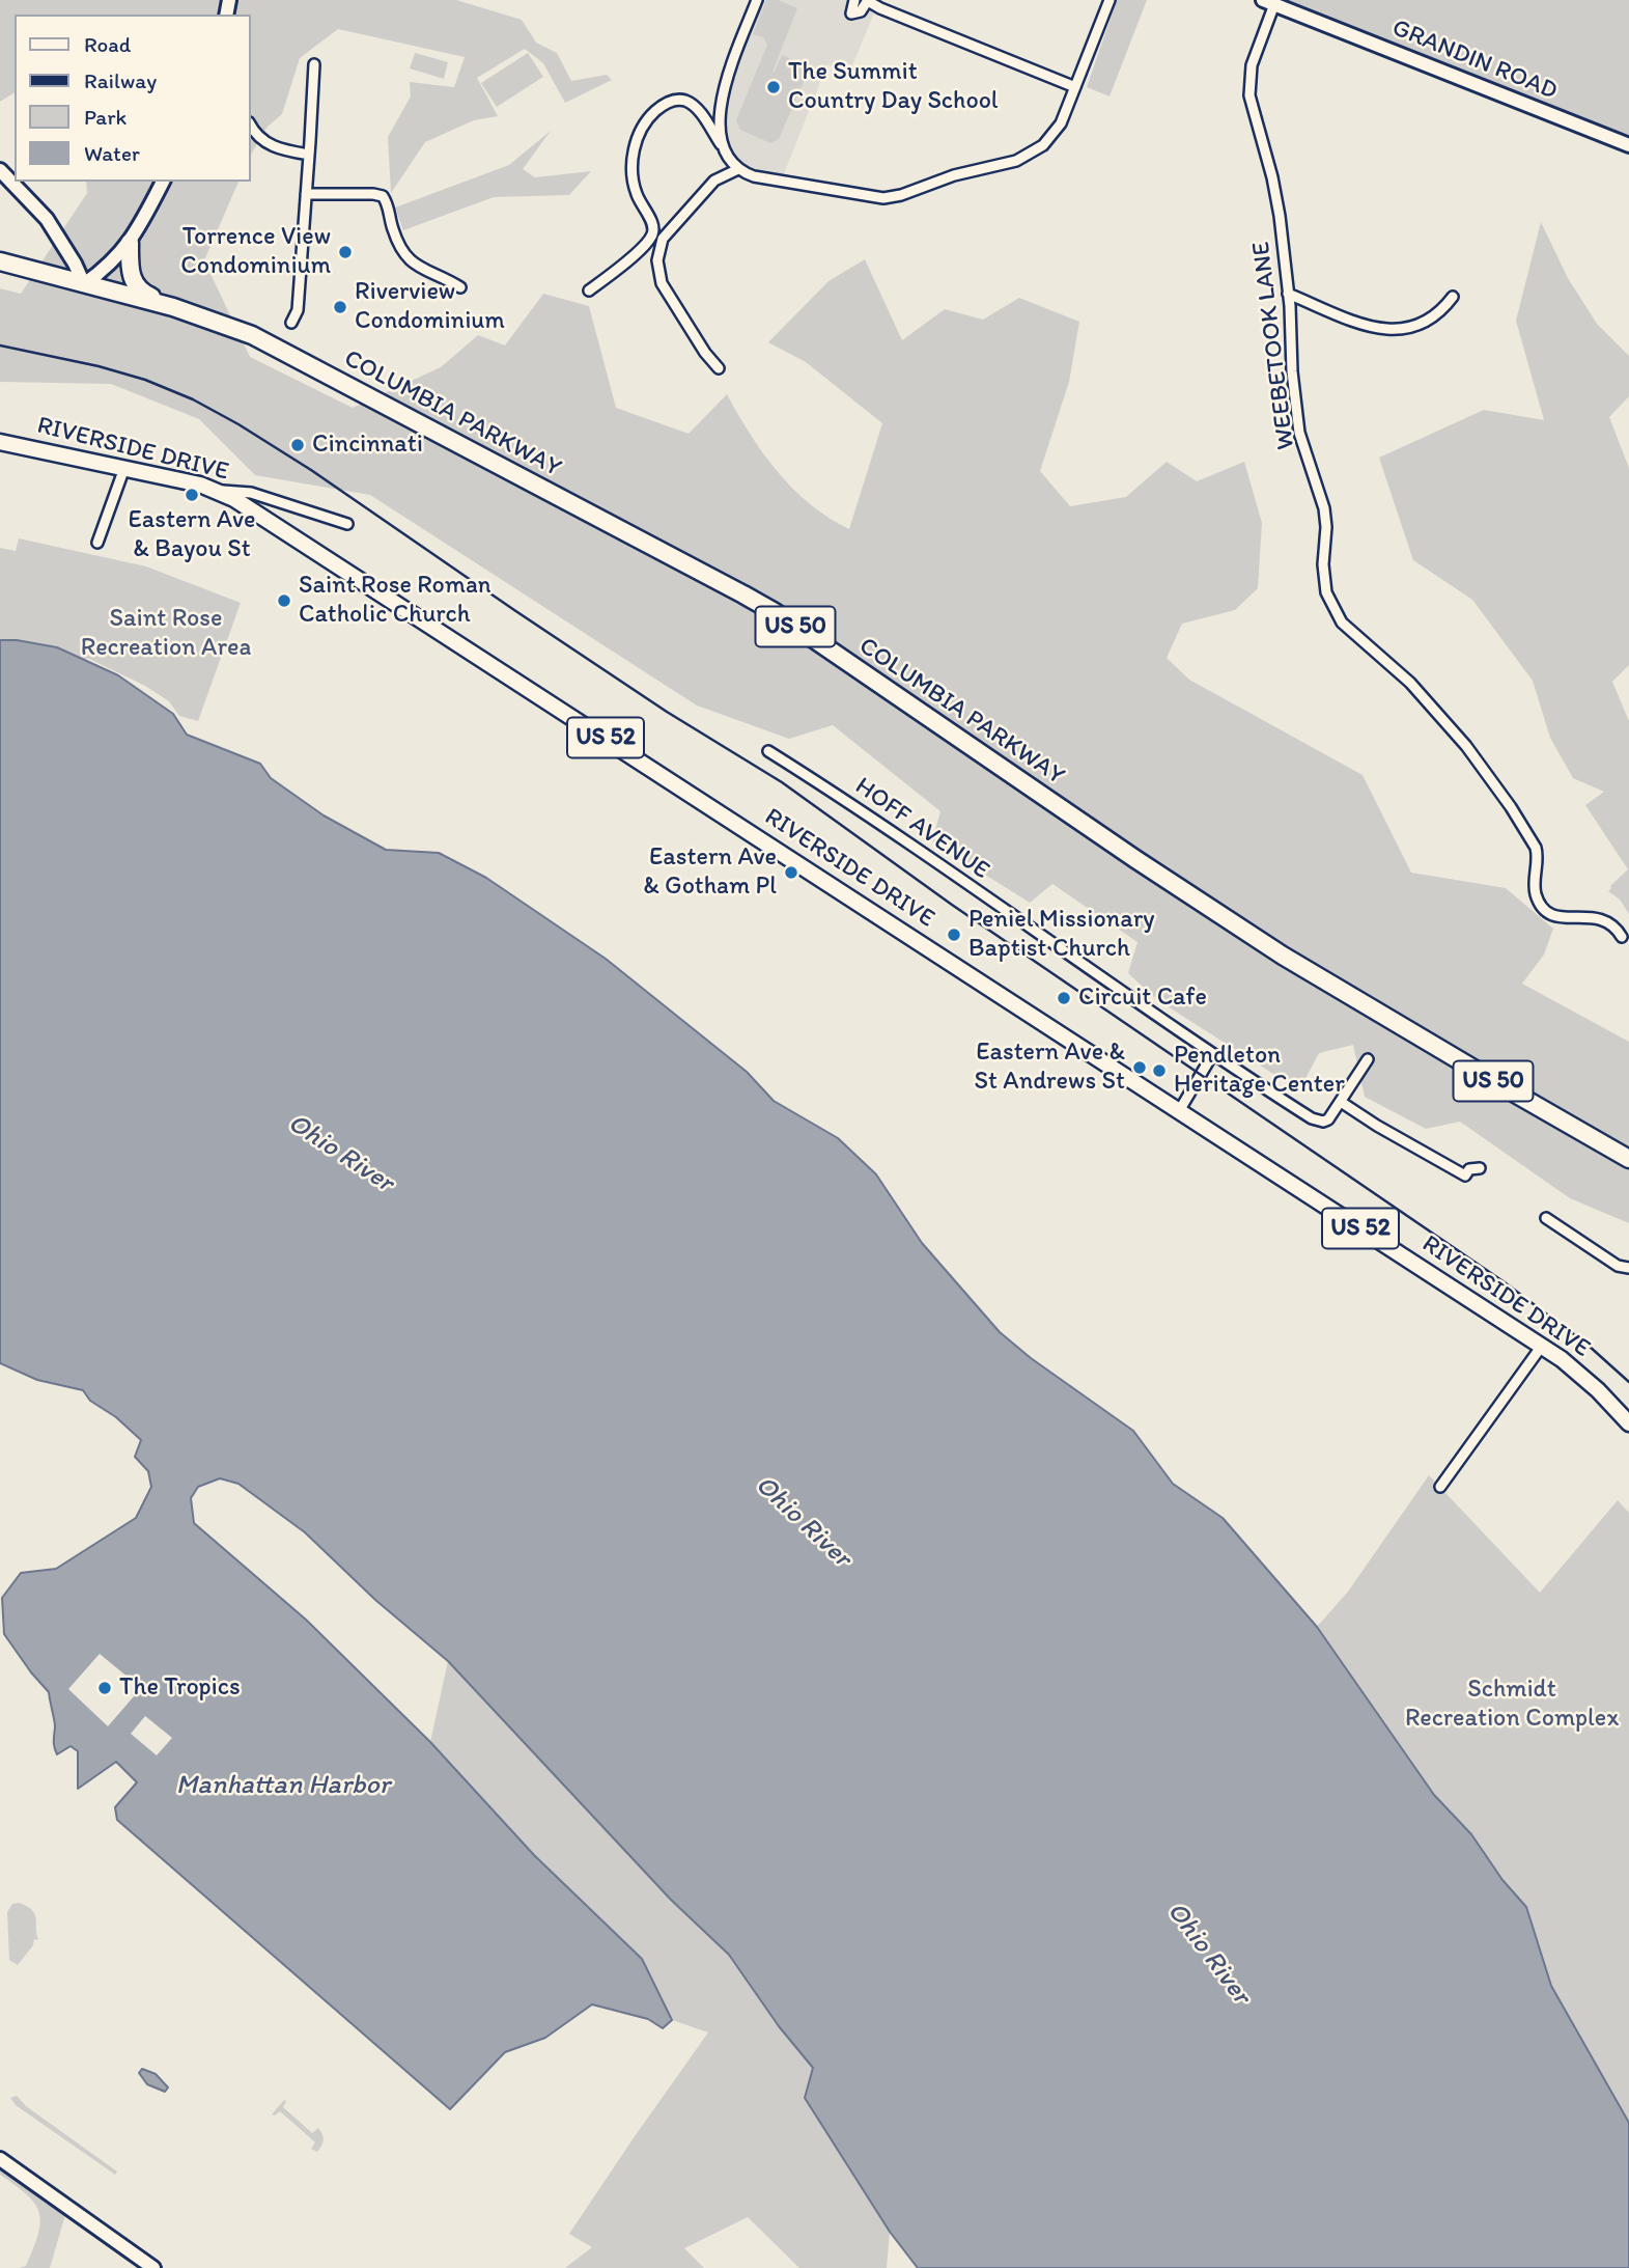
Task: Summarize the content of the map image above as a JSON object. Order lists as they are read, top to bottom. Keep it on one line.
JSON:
{"streets":{"highway":["COLUMBIA PARKWAY","US 50"],"main road":["RIVERSIDE DRIVE","US 52"],"street":["GRANDIN ROAD","WEEBETOOK LANE","HOFF AVENUE"]},"crossings":[["GRANDIN ROAD","WEEBETOOK LANE"]],"water":["Ohio River","Manhattan Harbor"],"parks":["Saint Rose Recreation Area","Schmidt Recreation Complex"],"places":["The Summit Country Day School","Torrence View Condominium","Riverview Condominium","Cincinnati","Eastern Ave & Bayou St","Saint Rose Roman Catholic Church","Eastern Ave & Gotham Pl","Peniel Missionary Baptist Church","Circuit Cafe","Eastern Ave & St Andrews St","Pendleton Heritage Center","The Tropics"],"legend":["Road","Railway","Park","Water"]}
